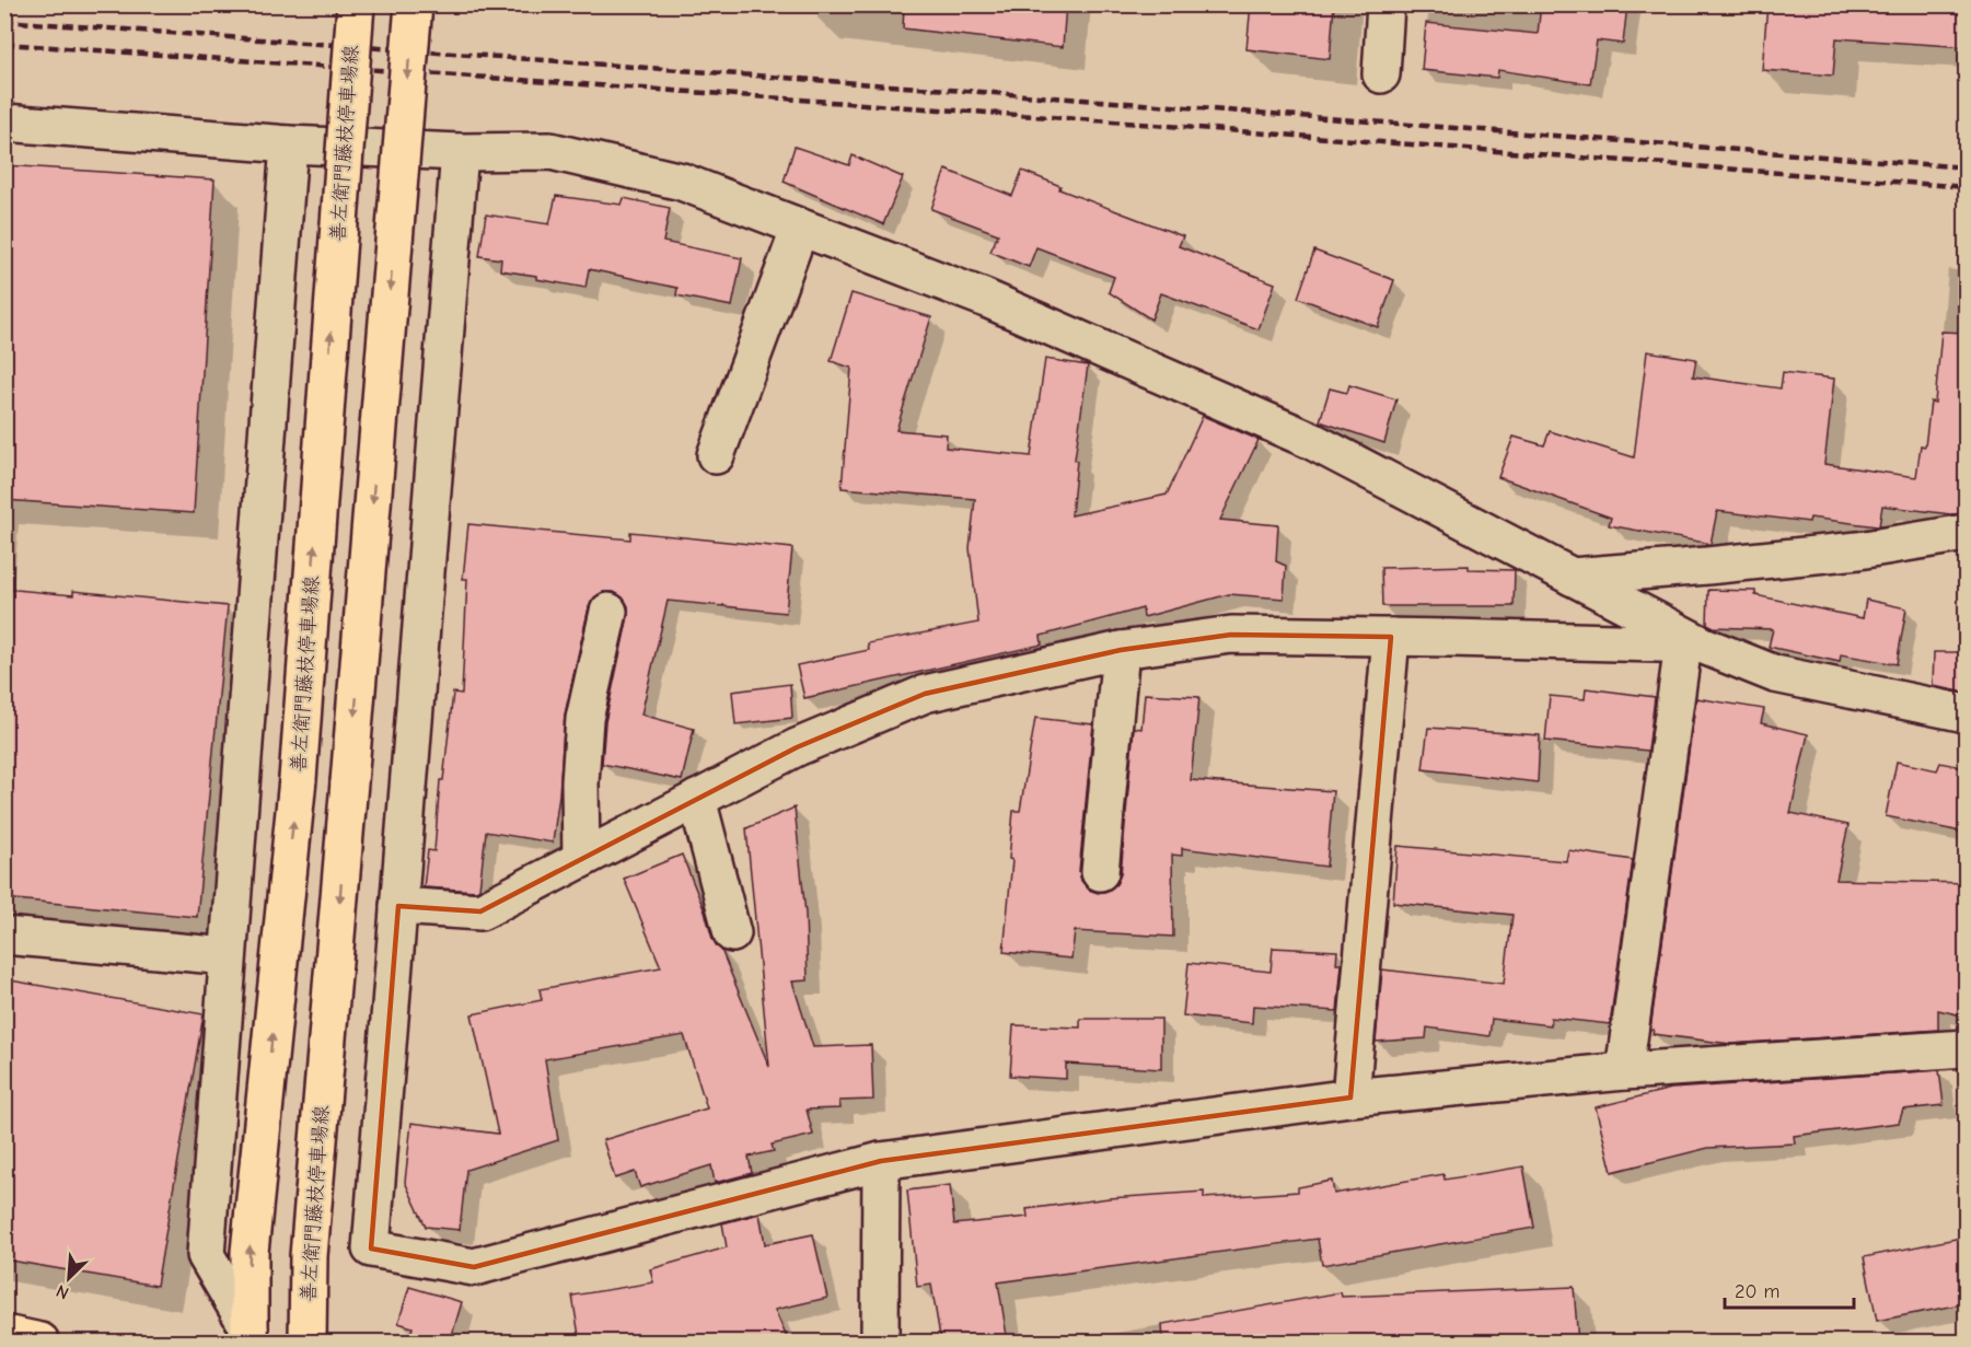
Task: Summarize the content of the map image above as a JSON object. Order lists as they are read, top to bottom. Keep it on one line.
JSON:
{"streets":{"main road":["善左衛門藤枝停車場線"]},"scale_bar":"20 m","north":"bottom left"}
